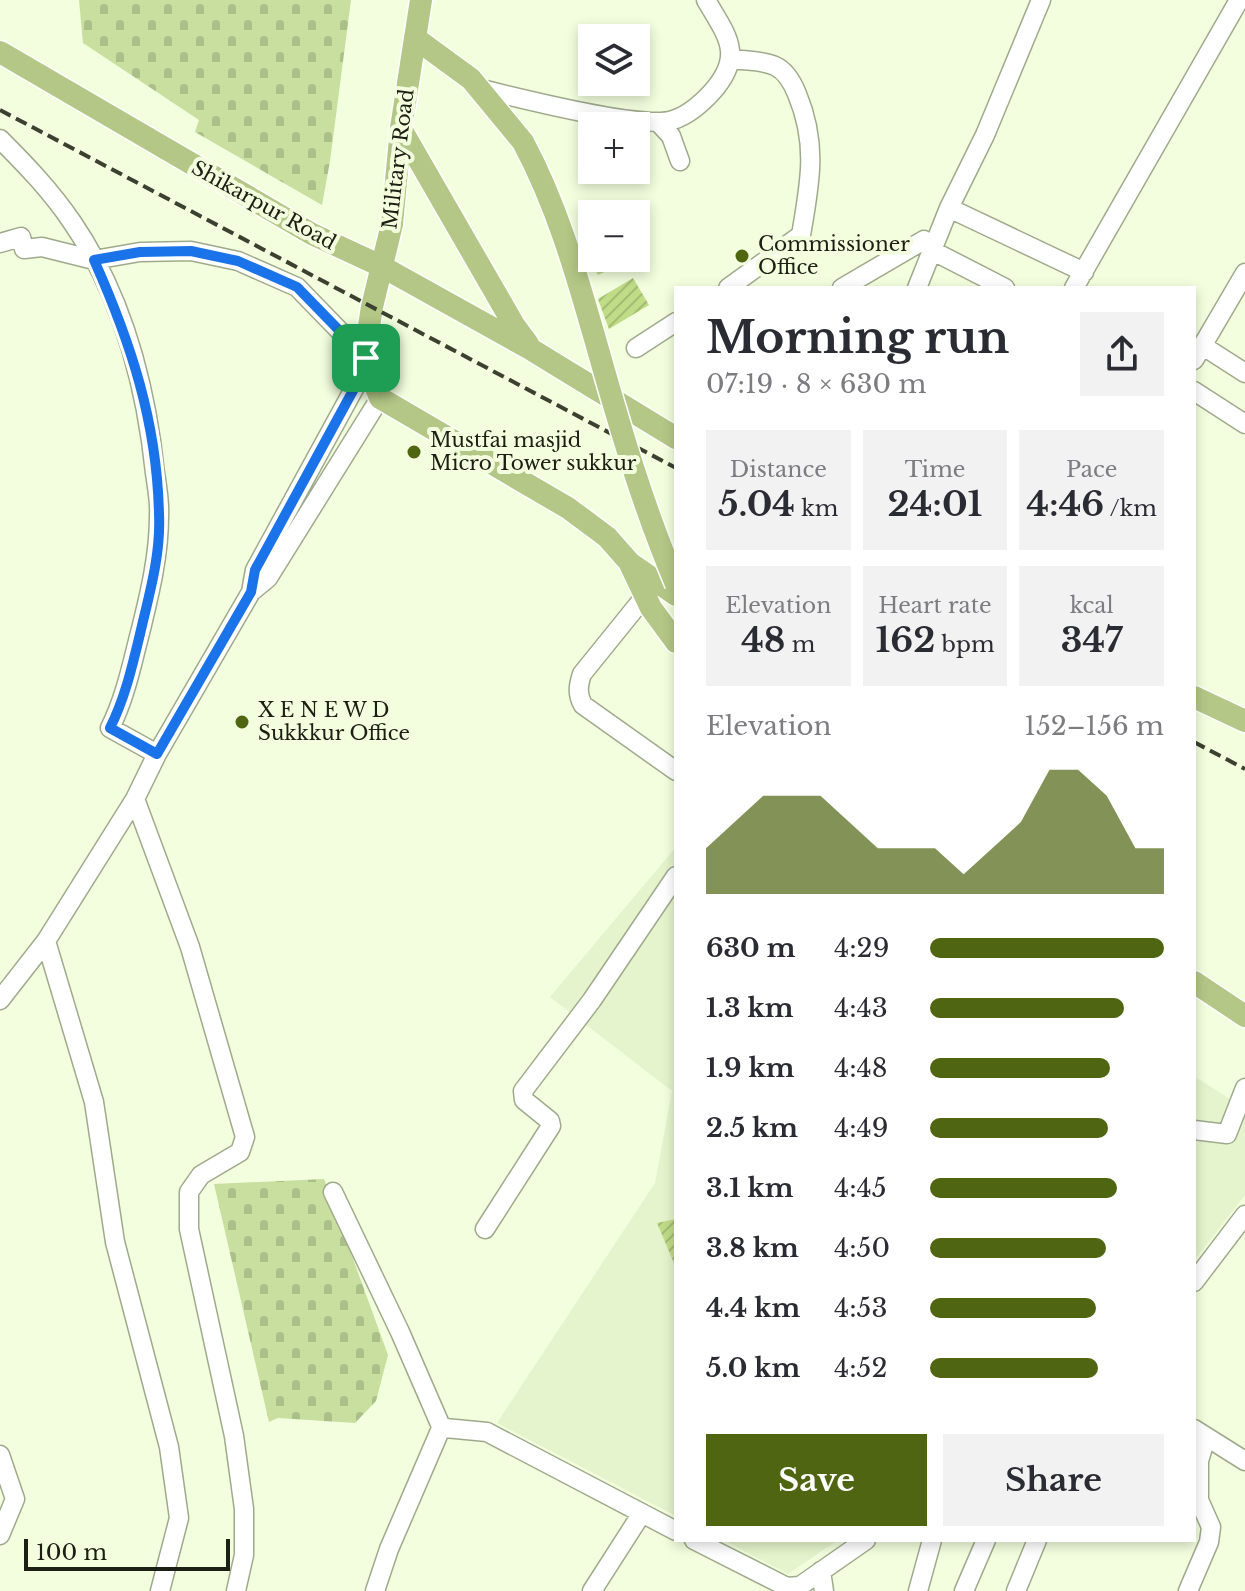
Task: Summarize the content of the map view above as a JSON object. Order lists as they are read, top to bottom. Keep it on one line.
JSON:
{"streets":{"main road":["Military Road","Shikarpur Road"]},"crossings":[["Military Road","Shikarpur Road"]],"places":["Commissioner Office","Mustfai masjid Micro Tower sukkur","X E N E W D Sukkkur Office"],"scale_bar":"100 m","page":{"map_buttons":["+","−"],"heading":["Morning run","07:19 · 8 × 630 m"],"stats":[["Distance","5.04 km"],["Time","24:01"],["Pace","4:46 /km"],["Elevation","48 m"],["Heart rate","162 bpm"],["kcal","347"]],"chart":["Elevation","152–156 m"],"list":[{"name":"630 m","note":"4:29"},{"name":"1.3 km","note":"4:43"},{"name":"1.9 km","note":"4:48"},{"name":"2.5 km","note":"4:49"},{"name":"3.1 km","note":"4:45"},{"name":"3.8 km","note":"4:50"},{"name":"4.4 km","note":"4:53"},{"name":"5.0 km","note":"4:52"}],"buttons":["Save","Share"],"scale":"100 m"}}
